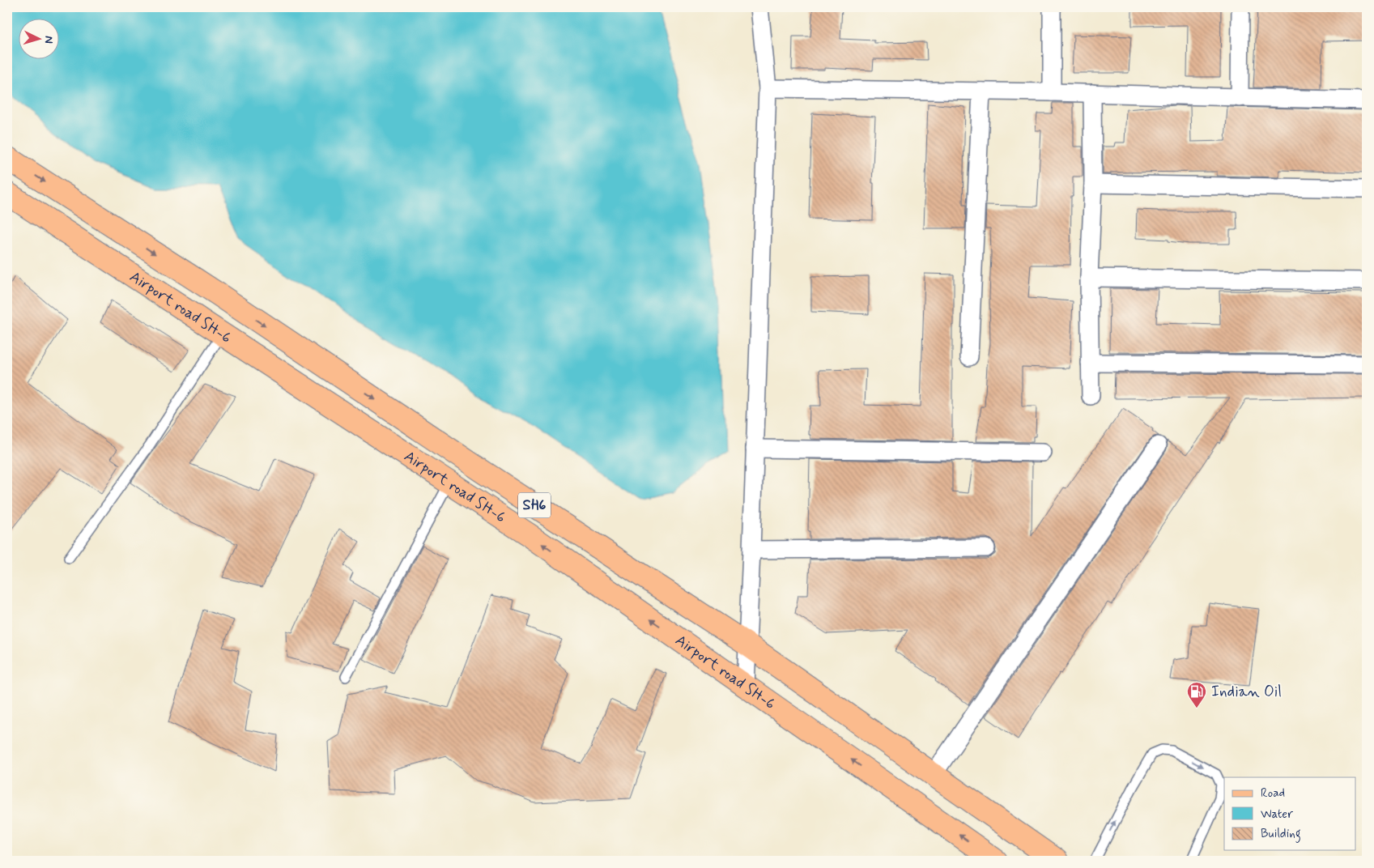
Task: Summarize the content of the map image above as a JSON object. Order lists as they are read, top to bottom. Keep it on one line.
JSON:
{"streets":{"main road":["Airport road SH-6","SH6"]},"places":{"fuel station":["Indian Oil"]},"legend":["Road","Water","Building"],"north":"right"}
